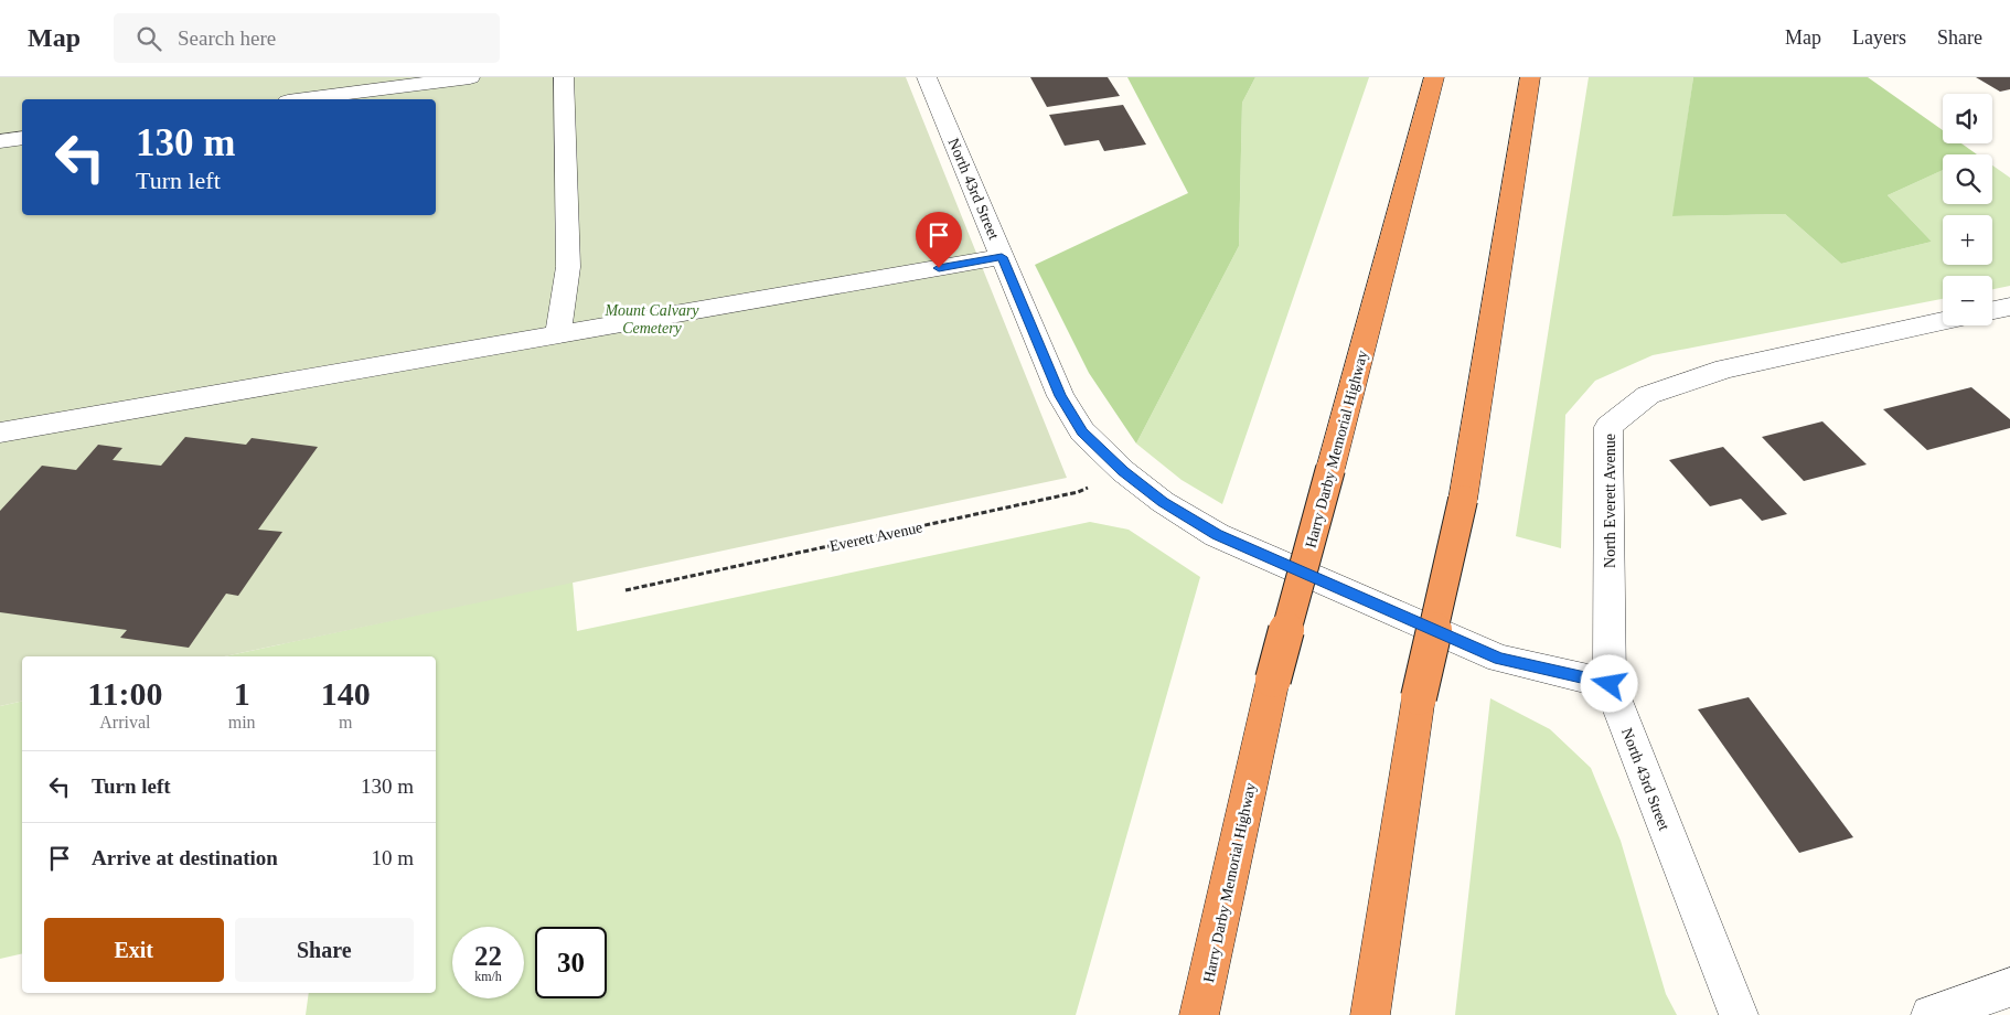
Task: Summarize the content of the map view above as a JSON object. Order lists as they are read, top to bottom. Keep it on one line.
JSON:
{"streets":{"highway":["Harry Darby Memorial Highway"],"street":["North 43rd Street","North Everett Avenue"],"path":["Everett Avenue"]},"crossings":[["North 43rd Street","North Everett Avenue"],["North 43rd Street","Everett Avenue"]],"parks":["Mount Calvary Cemetery"],"page":{"header":"Map","search":"Search here","nav":["Map","Layers","Share"],"map_buttons":["+","−"],"turn":["130 m","Turn left"],"eta":["11:00","Arrival","1","min","140","m"],"list":[{"name":"Turn left","value":"130 m"},{"name":"Arrive at destination","value":"10 m"}],"buttons":["Exit","Share"],"speed":"22 km/h","limit":"30"}}
